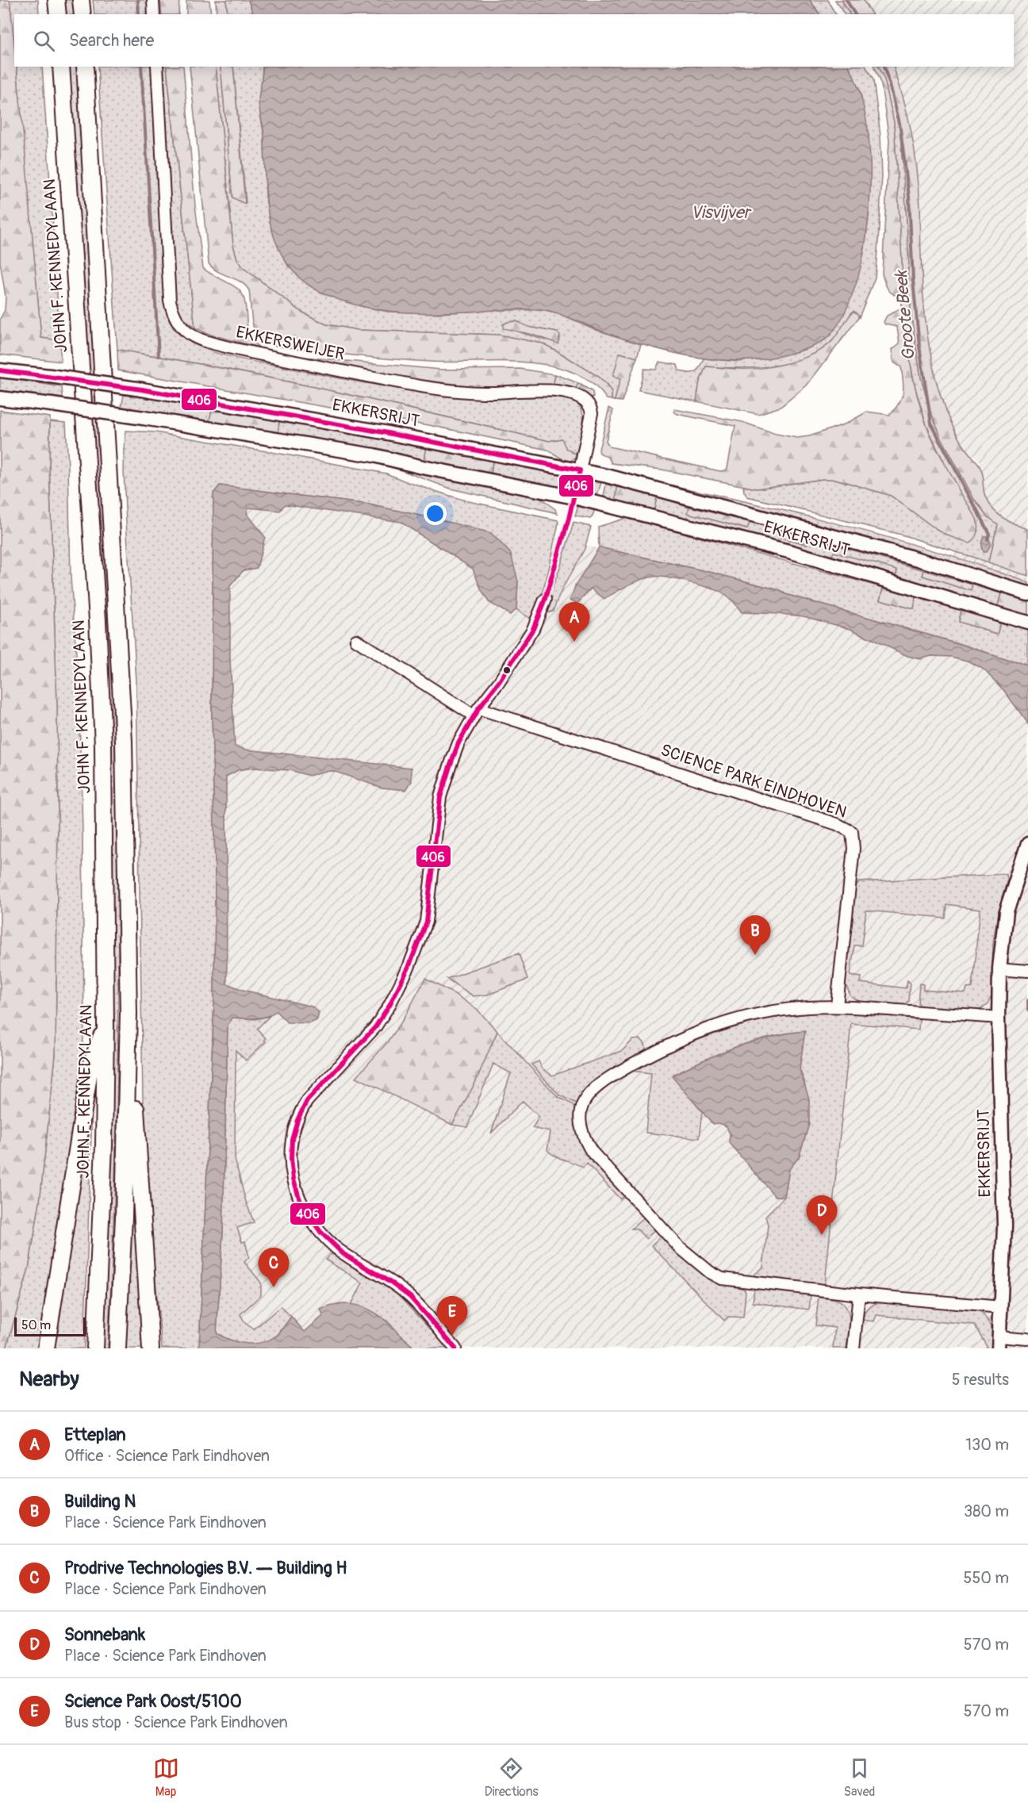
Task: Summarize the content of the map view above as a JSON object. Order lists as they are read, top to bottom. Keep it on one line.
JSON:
{"streets":{"highway":["JOHN F. KENNEDYLAAN"],"main road":["EKKERSRIJT"],"street":["EKKERSWEIJER","SCIENCE PARK EINDHOVEN"]},"crossings":[["EKKERSWEIJER","EKKERSRIJT"]],"water":["Visvijver","Groote Beek"],"lines":["transit line 406"],"scale_bar":"50 m","page":{"search":"Search here","pins":["A","B","D","C","E"],"scale":"50 m","heading":["Nearby","5 results"],"list":[{"mark":"A","name":"Etteplan","note":"Office · Science Park Eindhoven","value":"130 m"},{"mark":"B","name":"Building N","note":"Place · Science Park Eindhoven","value":"380 m"},{"mark":"C","name":"Prodrive Technologies B.V. — Building H","note":"Place · Science Park Eindhoven","value":"550 m"},{"mark":"D","name":"Sonnebank","note":"Place · Science Park Eindhoven","value":"570 m"},{"mark":"E","name":"Science Park Oost/5100","note":"Bus stop · Science Park Eindhoven","value":"570 m"}],"nav":["Map","Directions","Saved"]}}
